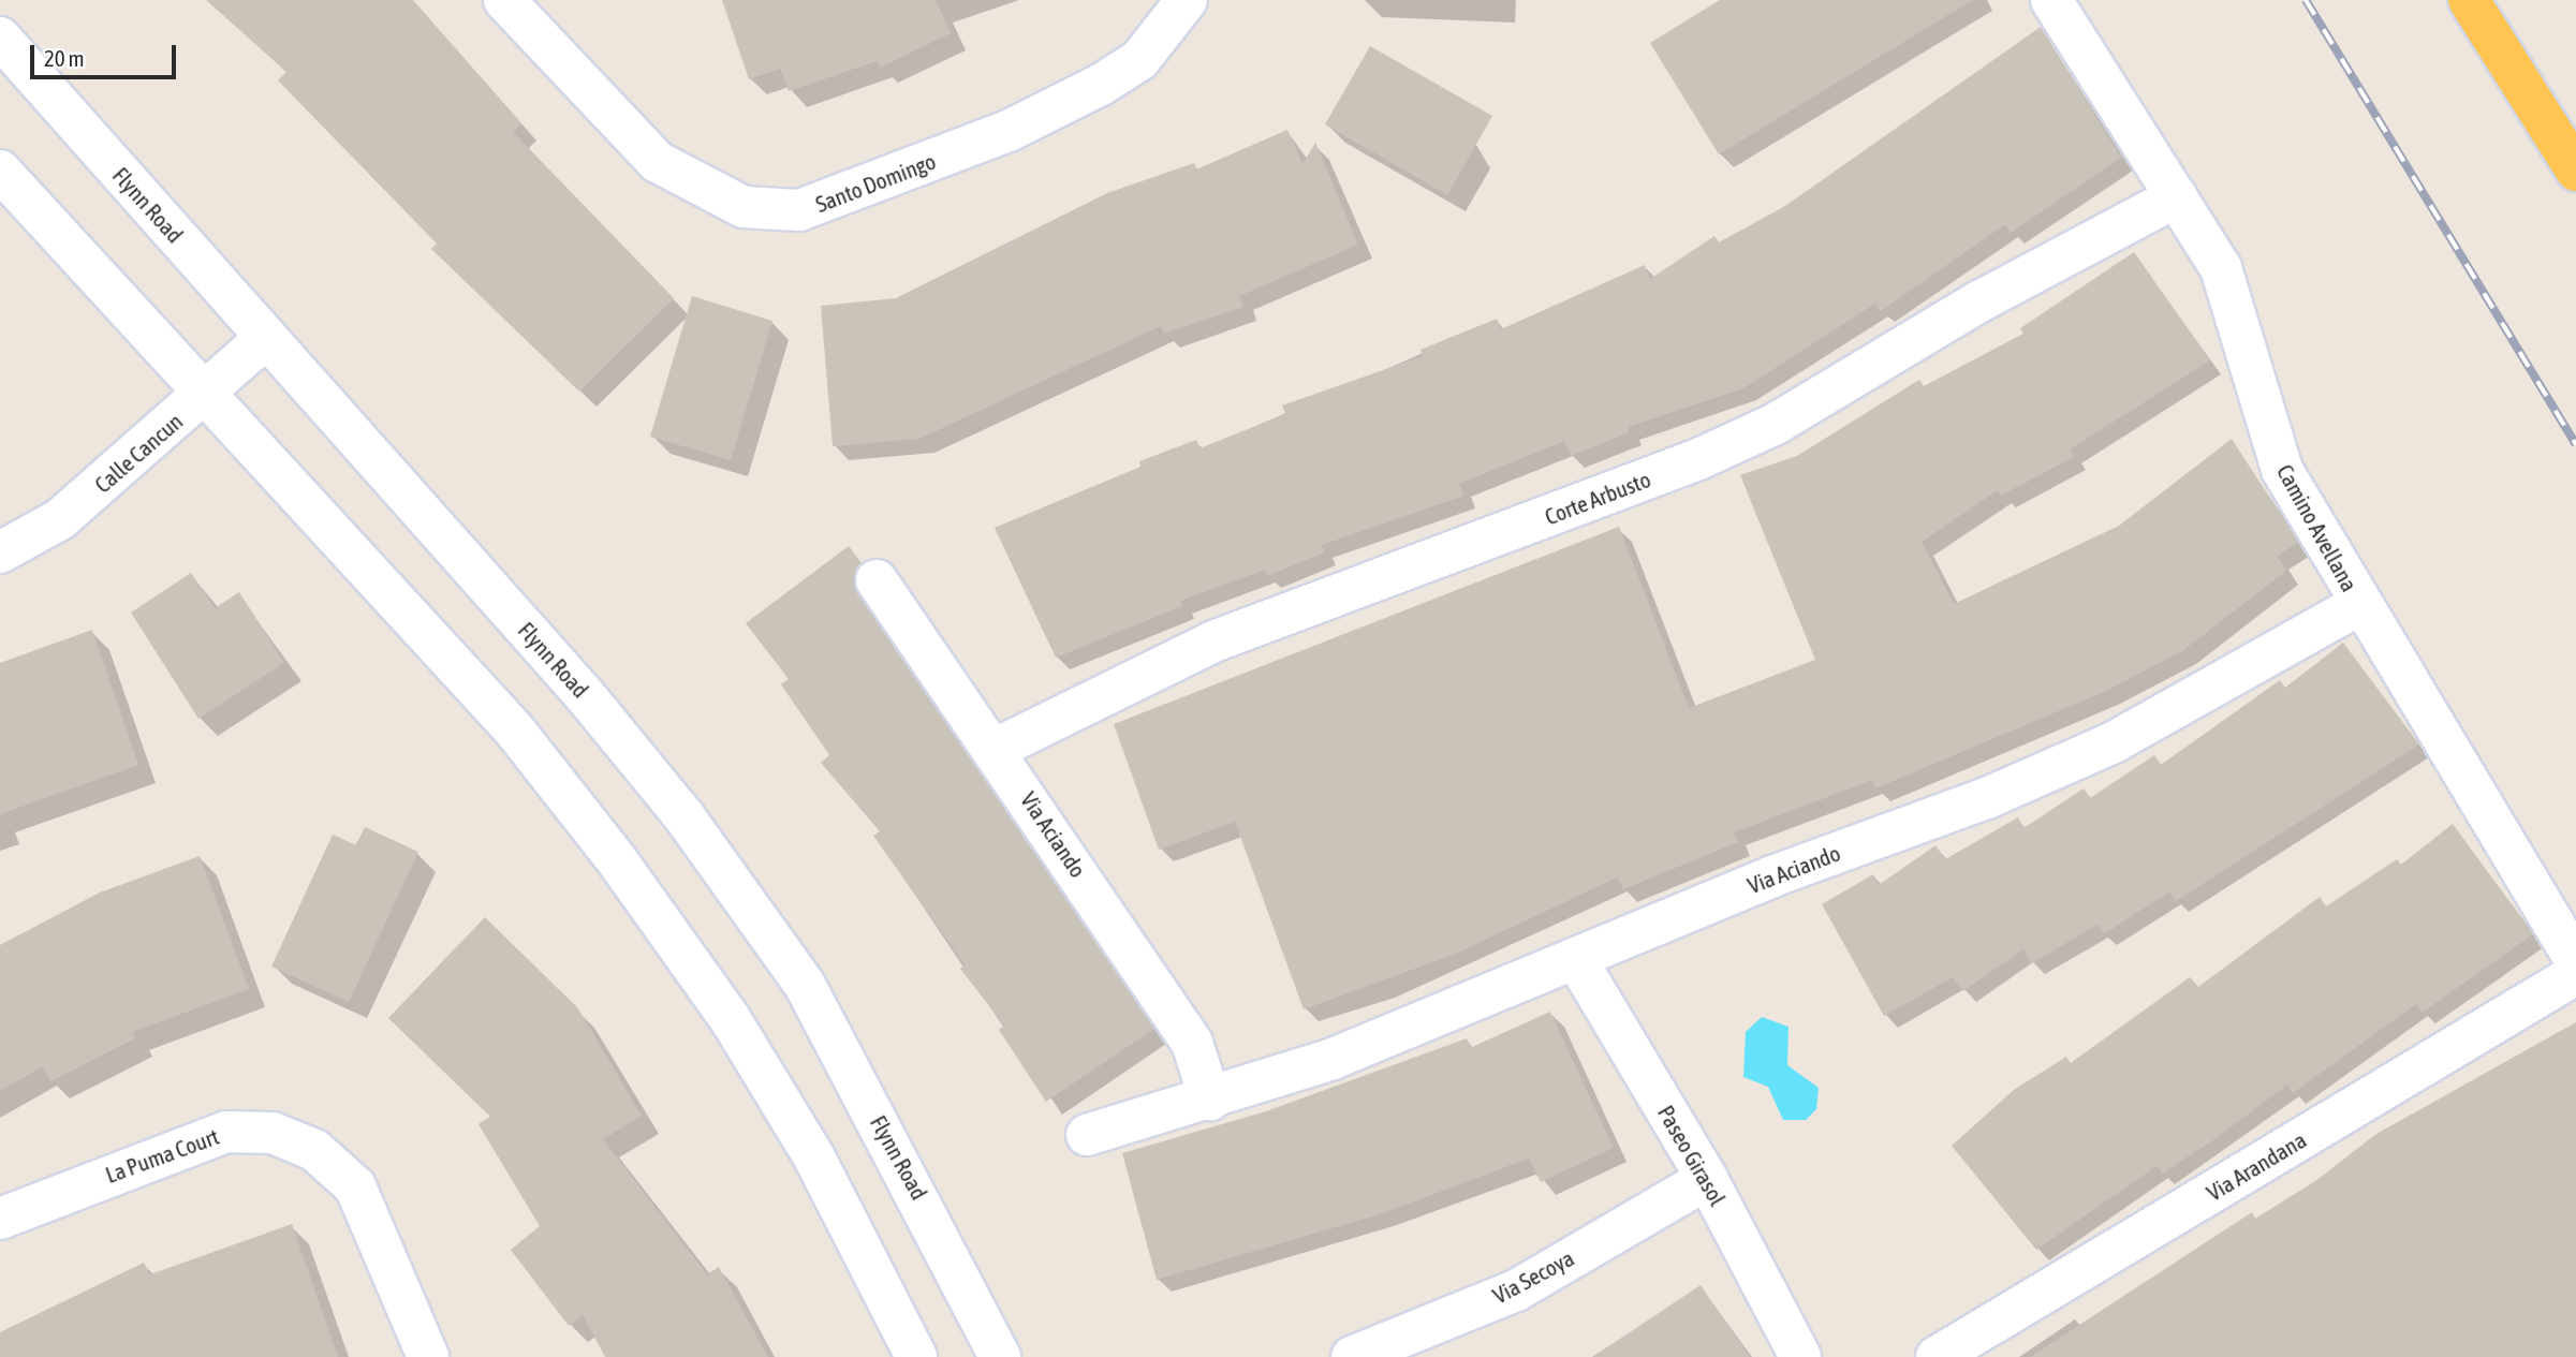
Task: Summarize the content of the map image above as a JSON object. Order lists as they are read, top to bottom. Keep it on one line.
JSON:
{"streets":{"street":["Santo Domingo","Flynn Road","Calle Cancun","Corte Arbusto","Camino Avellana","Via Aciando","La Puma Court","Paseo Girasol","Via Arandana","Via Secoya"]},"crossings":[["Flynn Road","Calle Cancun"],["Corte Arbusto","Camino Avellana"],["Corte Arbusto","Via Aciando"],["Camino Avellana","Via Aciando"],["Via Aciando","Paseo Girasol"],["Paseo Girasol","Via Secoya"]],"scale_bar":"20 m"}
